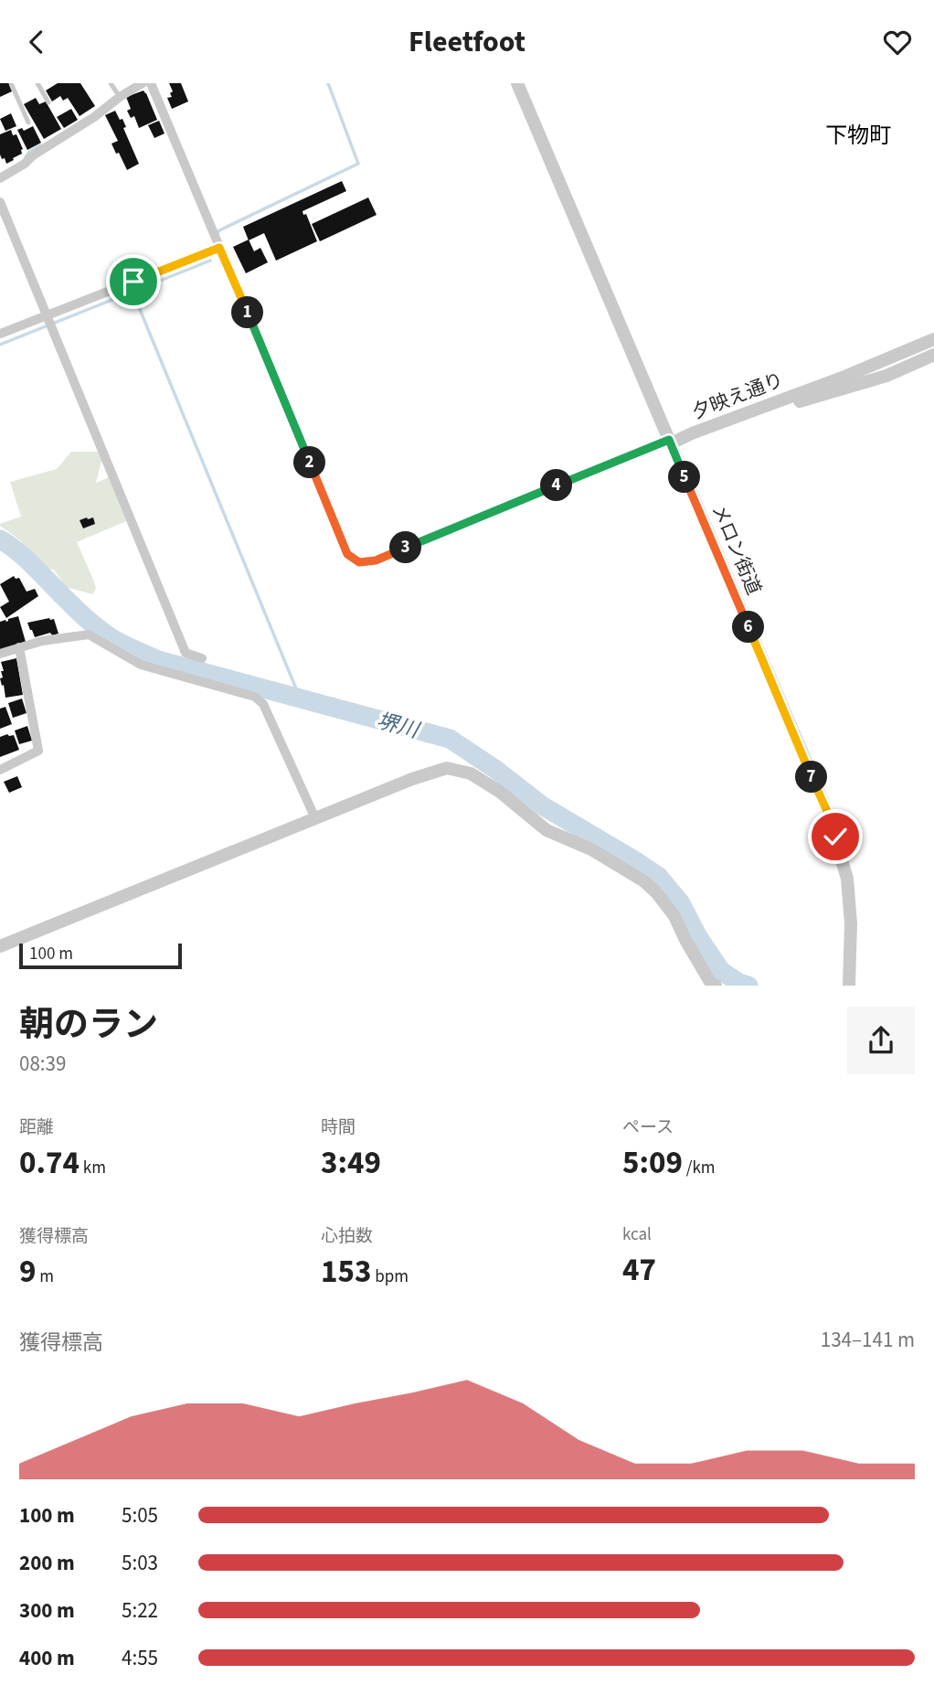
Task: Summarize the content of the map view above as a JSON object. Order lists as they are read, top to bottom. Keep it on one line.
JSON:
{"streets":{"street":["夕映え通り","メロン街道"]},"crossings":[["夕映え通り","メロン街道"]],"districts":["下物町"],"water":["堺川"],"scale_bar":"100 m","page":{"header":"Fleetfoot","pins":["1","2","5","4","3","6","7"],"scale":"100 m","heading":["朝のラン","08:39"],"stats":[["距離","0.74 km"],["時間","3:49"],["ペース","5:09 /km"],["獲得標高","9 m"],["心拍数","153 bpm"],["kcal","47"]],"chart":["獲得標高","134–141 m"],"list":[{"name":"100 m","note":"5:05"},{"name":"200 m","note":"5:03"},{"name":"300 m","note":"5:22"},{"name":"400 m","note":"4:55"}]}}
